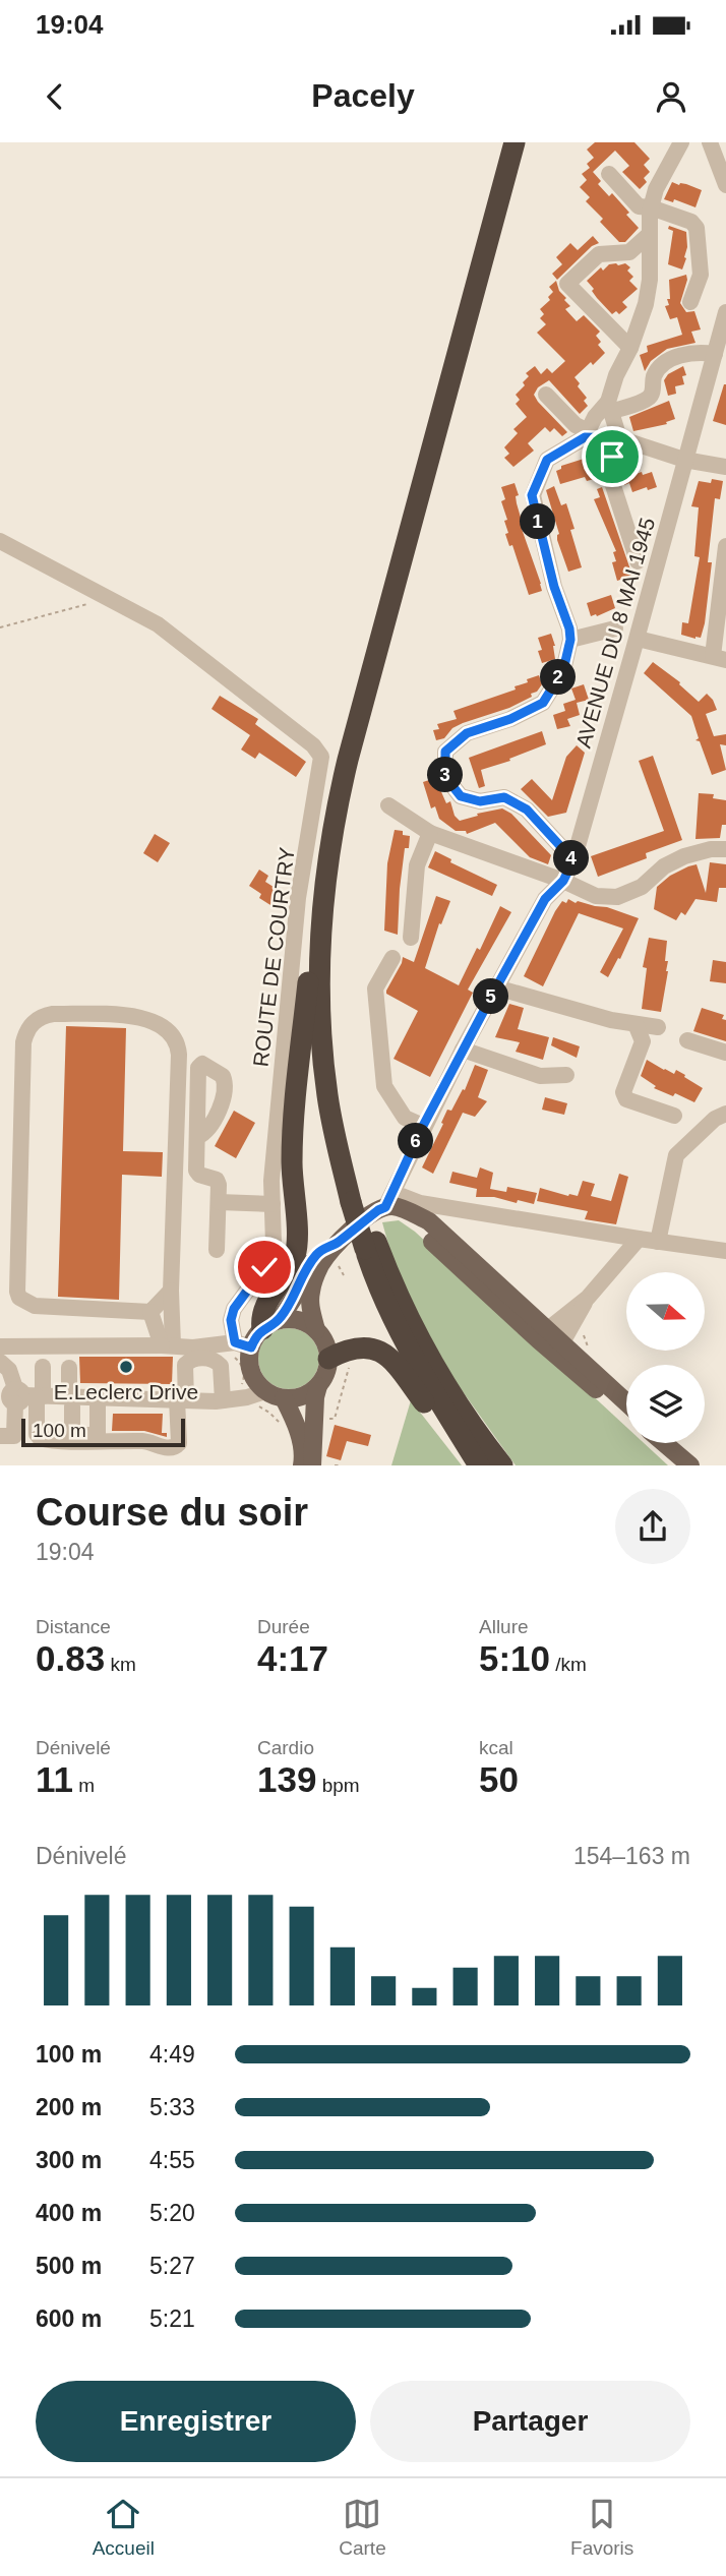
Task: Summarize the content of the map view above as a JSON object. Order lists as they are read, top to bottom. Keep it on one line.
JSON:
{"streets":{"street":["AVENUE DU 8 MAI 1945","ROUTE DE COURTRY"]},"places":["E.Leclerc Drive"],"scale_bar":"100 m","north":"right","page":{"status":"19:04","header":"Pacely","pins":["1","2","3","4","5","6"],"scale":"100 m","heading":["Course du soir","19:04"],"stats":[["Distance","0.83 km"],["Durée","4:17"],["Allure","5:10 /km"],["Dénivelé","11 m"],["Cardio","139 bpm"],["kcal","50"]],"chart":["Dénivelé","154–163 m"],"list":[{"name":"100 m","note":"4:49"},{"name":"200 m","note":"5:33"},{"name":"300 m","note":"4:55"},{"name":"400 m","note":"5:20"},{"name":"500 m","note":"5:27"},{"name":"600 m","note":"5:21"}],"buttons":["Enregistrer","Partager"],"tabs":["Accueil","Carte","Favoris"]}}
